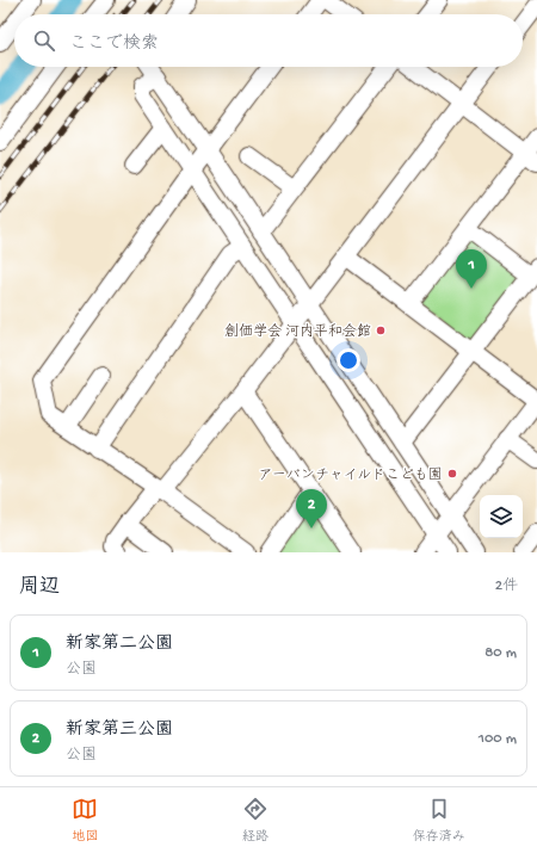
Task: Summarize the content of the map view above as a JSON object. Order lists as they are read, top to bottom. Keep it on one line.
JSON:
{"places":["創価学会 河内平和会館","アーバンチャイルドこども園"],"page":{"search":"ここで検索","pins":["1","2"],"heading":["周辺","2件"],"list":[{"mark":"1","name":"新家第二公園","note":"公園","value":"80 m"},{"mark":"2","name":"新家第三公園","note":"公園","value":"100 m"}],"nav":["地図","経路","保存済み"]}}
